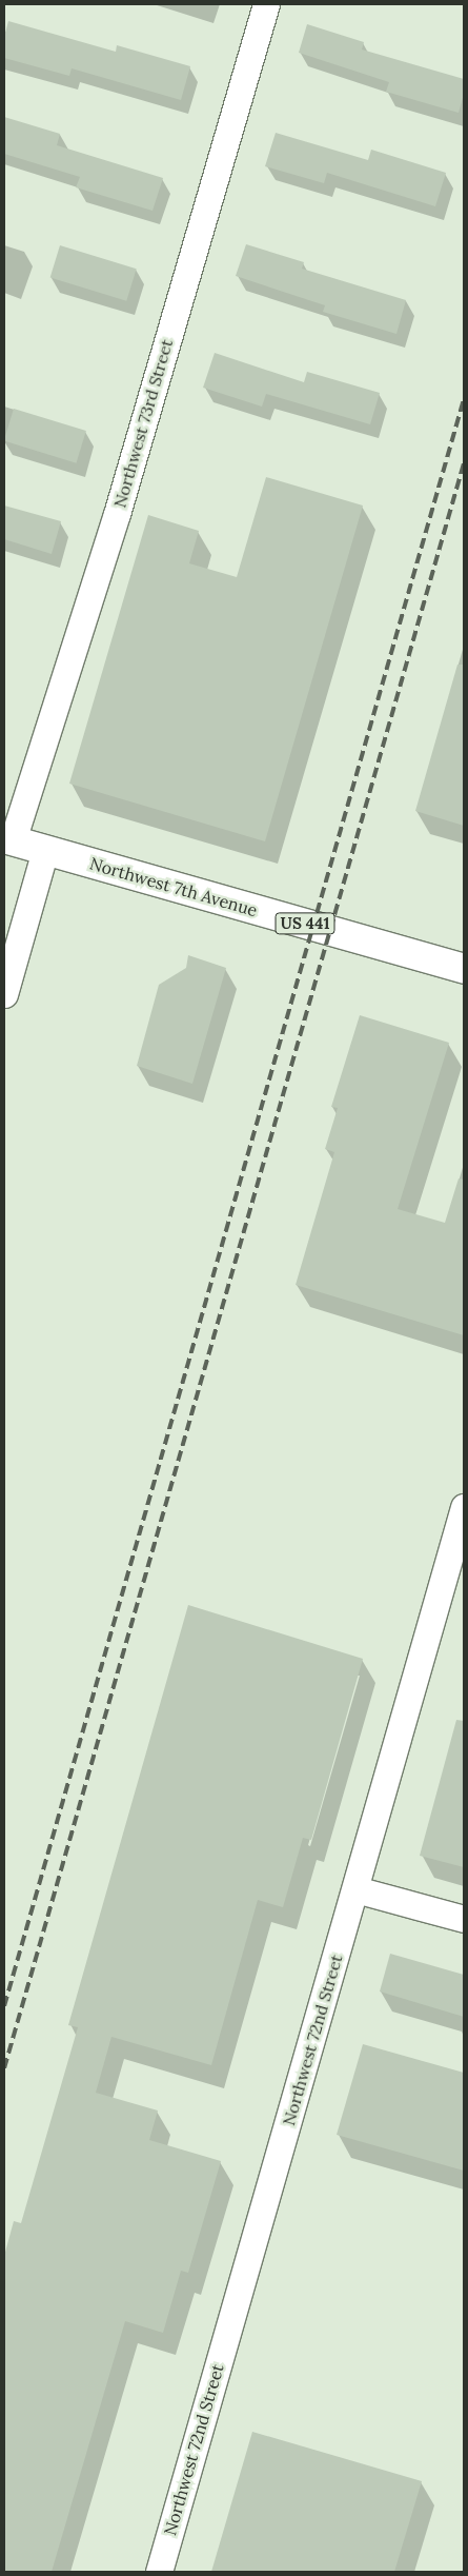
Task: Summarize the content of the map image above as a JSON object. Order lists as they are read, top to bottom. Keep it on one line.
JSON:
{"streets":{"main road":["Northwest 7th Avenue","US 441"],"street":["Northwest 73rd Street","Northwest 72nd Street"]},"crossings":[["Northwest 73rd Street","Northwest 7th Avenue"]]}
